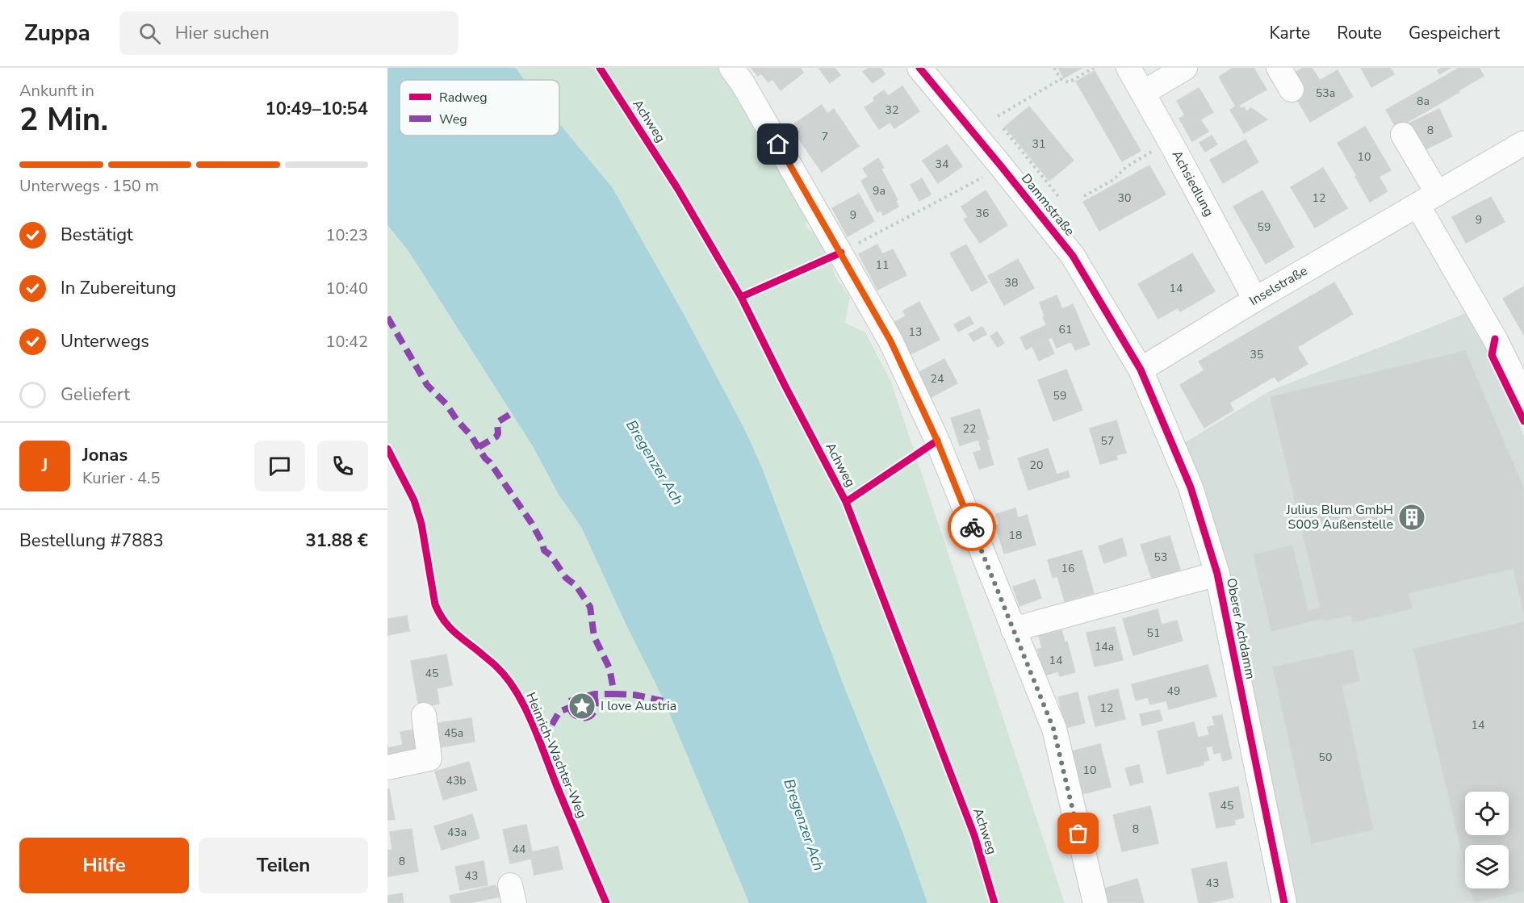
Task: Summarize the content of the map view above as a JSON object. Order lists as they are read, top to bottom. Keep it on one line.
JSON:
{"streets":{"street":["Achsiedlung","Dammstraße","Inselstraße","Oberer Achdamm"],"cycle path":["Achweg","Heinrich-Wachter-Weg"]},"crossings":[["Achsiedlung","Inselstraße"],["Dammstraße","Inselstraße"],["Dammstraße","Oberer Achdamm"],["Inselstraße","Oberer Achdamm"]],"water":["Bregenzer Ach"],"places":{"building":["Julius Blum GmbH S009 Außenstelle"],"place":["I love Austria"]},"house_numbers":["53a","8a","32","8","7","31","10","34","9a","30","12","36","9","9","59","11","38","14","61","13","35","24","59","22","57","20","18","53","16","51","14a","14","45","49","12","14","45a","50","10","43b","45","8","43a","44","8","43","43"],"legend":["Radweg","Weg"],"page":{"header":"Zuppa","search":"Hier suchen","nav":["Karte","Route","Gespeichert"],"heading":["2 Min.","Ankunft in","10:49–10:54"],"panel":["Jonas","Kurier · 4.5","Bestellung #7883","31.88 €"],"bar":"Unterwegs · 150 m","list":[["Bestätigt","10:23"],["In Zubereitung","10:40"],["Unterwegs","10:42"],"Geliefert"],"round":"J","buttons":["Hilfe","Teilen"]}}
